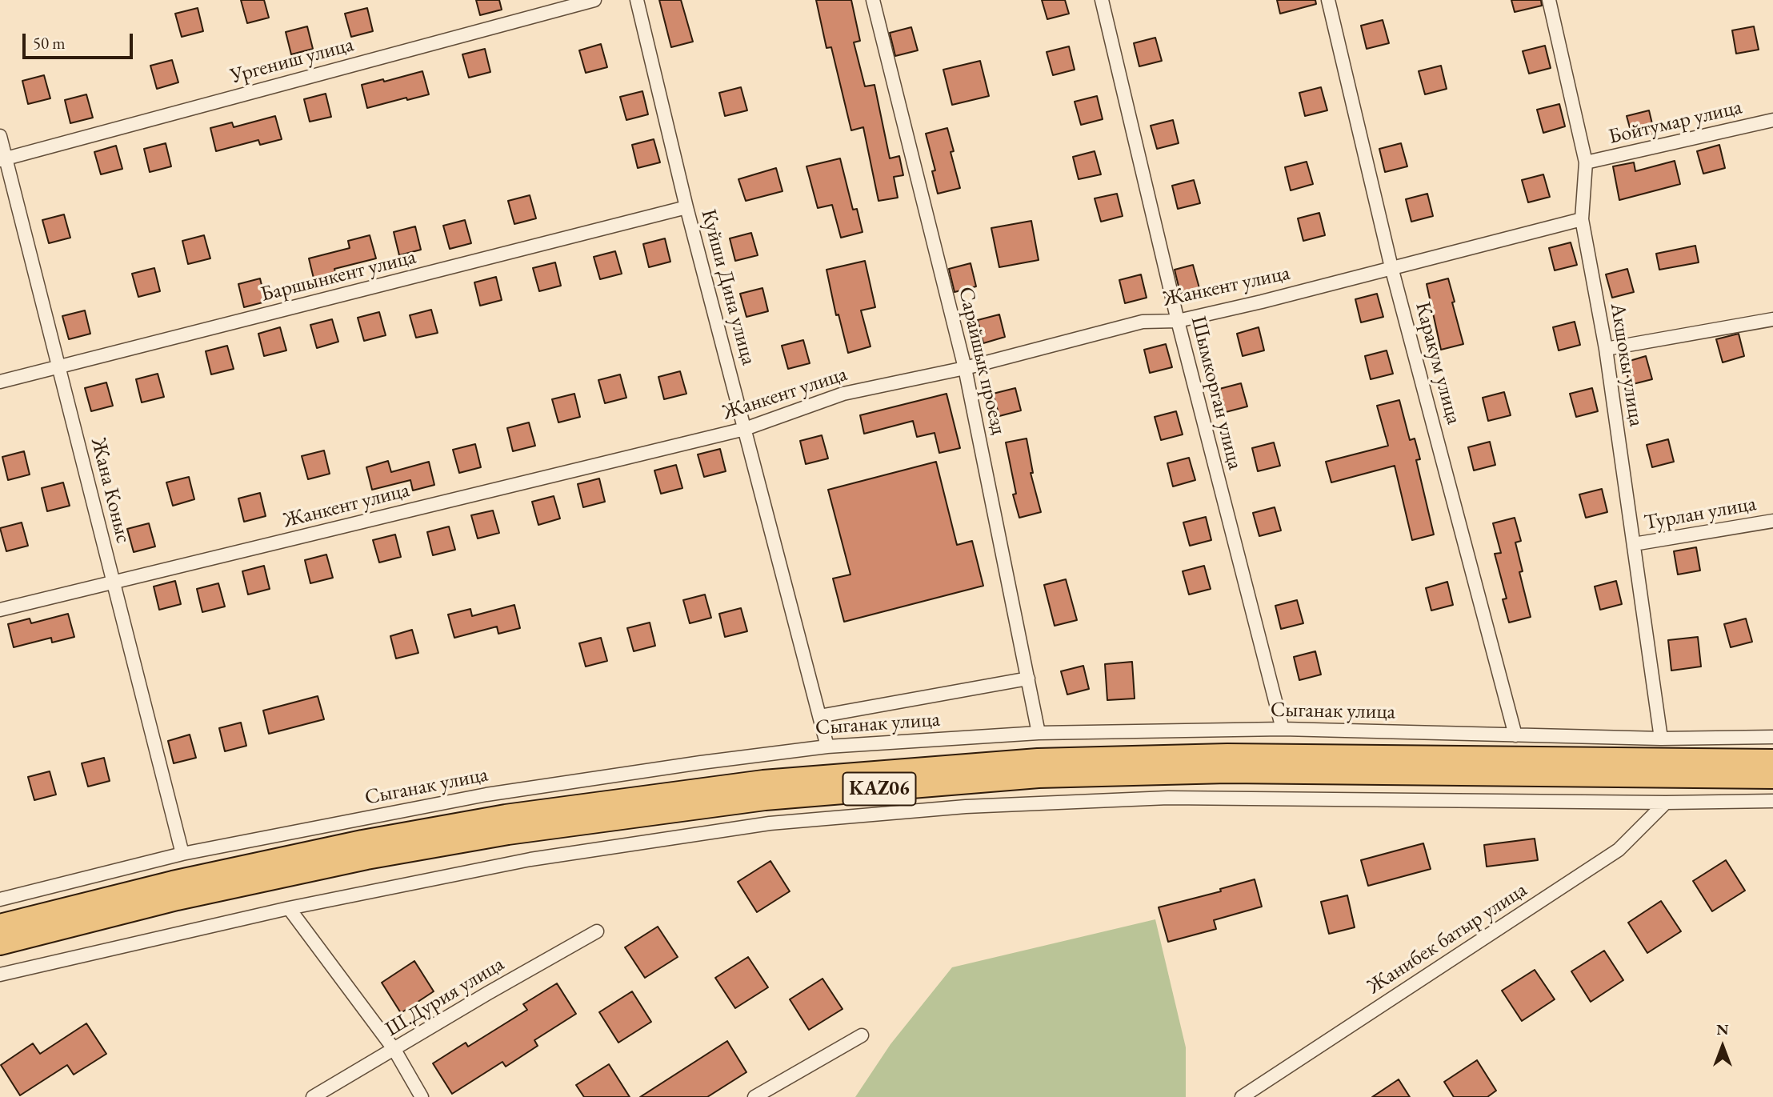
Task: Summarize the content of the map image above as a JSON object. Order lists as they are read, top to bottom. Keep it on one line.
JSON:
{"streets":{"highway":["KАZ06"],"street":["Ургениш улица","Бойтумар улица","Баршынкент улица","Жанкент улица","Куйши Дина улица","Сарайшык проезд","Каракум улица","Акшокы улица","Шымкорган улица","Жана Коныс","Турлан улица","Сыганак улица","Жанибек батыр улица","Ш.Дурия улица"]},"crossings":[["Ургениш улица","Жана Коныс"],["Бойтумар улица","Акшокы улица"],["Баршынкент улица","Куйши Дина улица"],["Баршынкент улица","Жана Коныс"],["Жанкент улица","Куйши Дина улица"],["Жанкент улица","Сарайшык проезд"],["Жанкент улица","Каракум улица"],["Жанкент улица","Акшокы улица"],["Жанкент улица","Шымкорган улица"],["Жанкент улица","Жана Коныс"],["Куйши Дина улица","Сыганак улица"],["Сарайшык проезд","Сыганак улица"],["Каракум улица","Сыганак улица"],["Акшокы улица","Турлан улица"],["Акшокы улица","Сыганак улица"],["Шымкорган улица","Сыганак улица"],["Жана Коныс","Сыганак улица"]],"scale_bar":"50 m","north":"top"}
